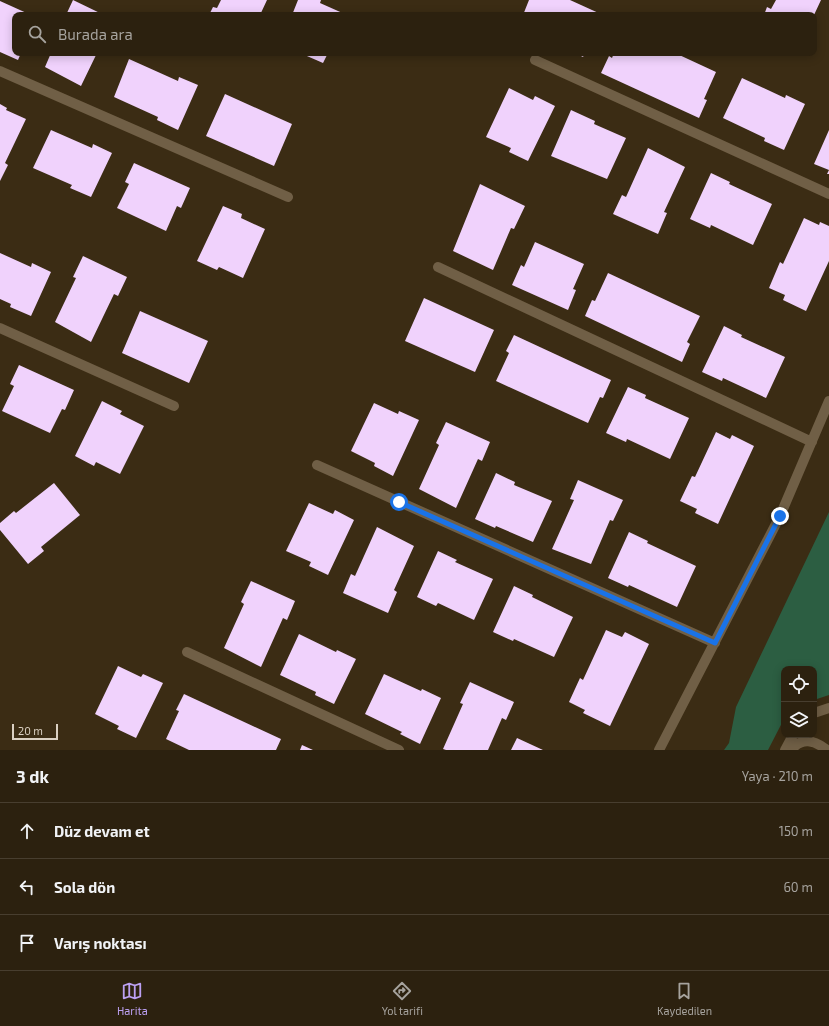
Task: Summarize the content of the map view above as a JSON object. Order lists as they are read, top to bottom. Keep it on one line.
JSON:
{"scale_bar":"20 m","page":{"search":"Burada ara","scale":"20 m","heading":["3 dk","Yaya · 210 m"],"list":[["Düz devam et","150 m"],["Sola dön","60 m"],"Varış noktası"],"nav":["Harita","Yol tarifi","Kaydedilen"]}}
